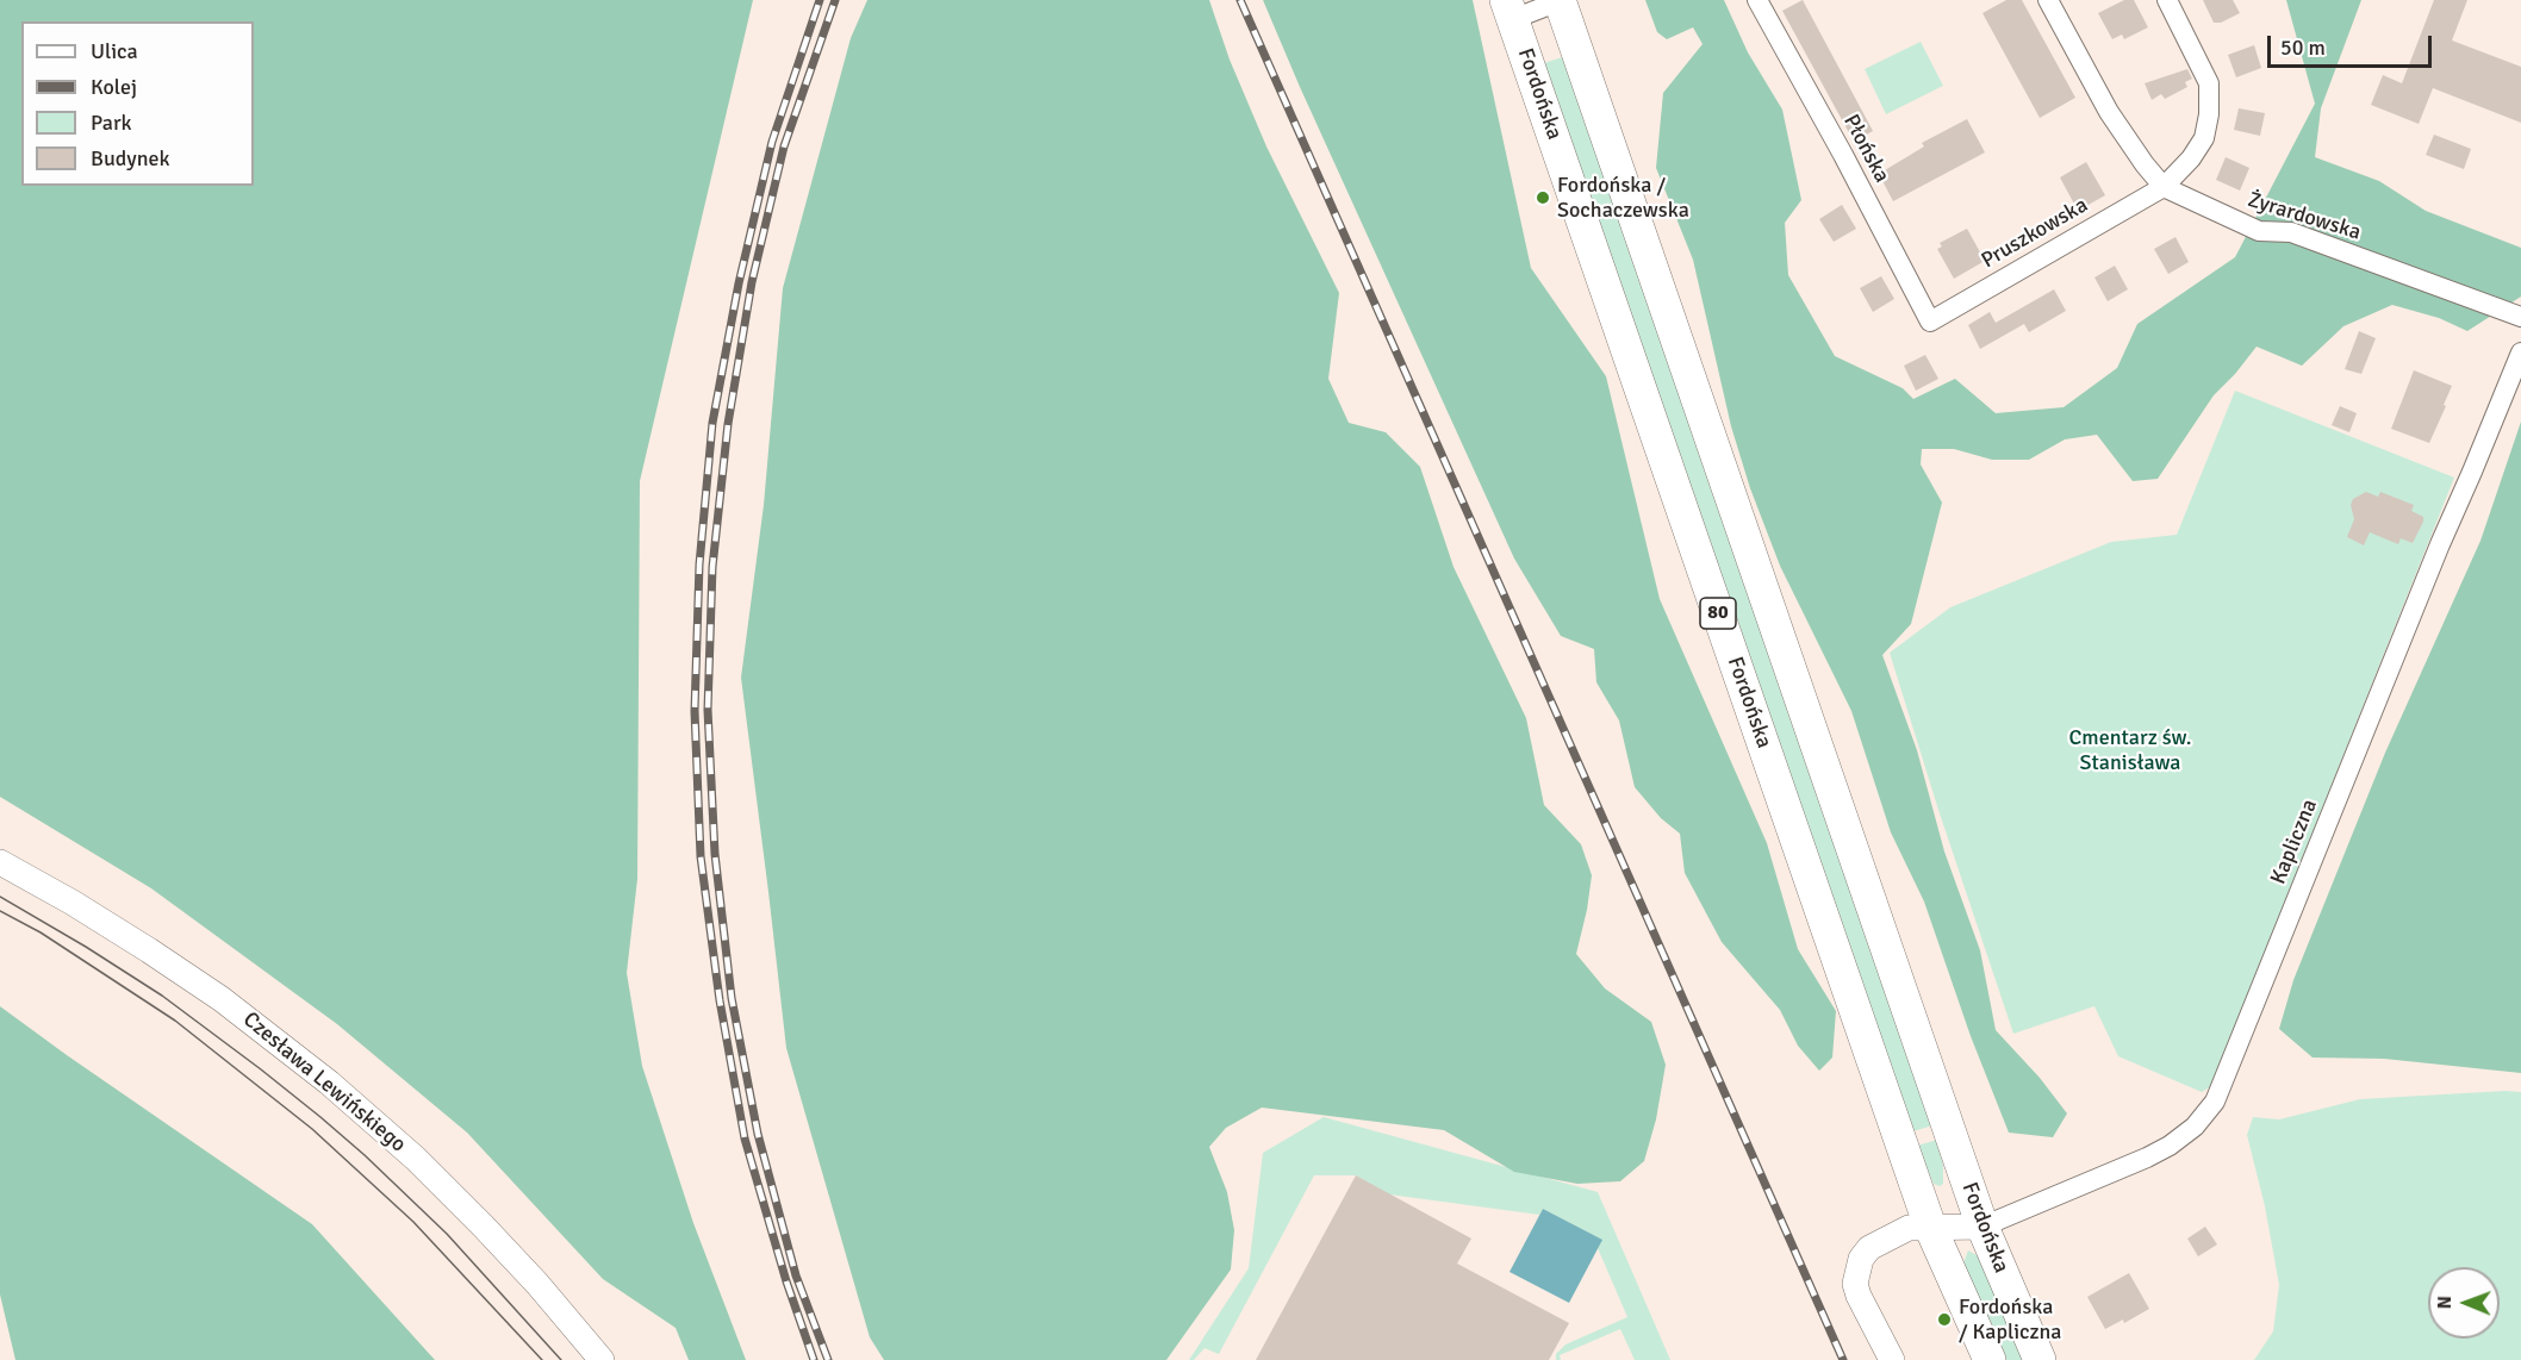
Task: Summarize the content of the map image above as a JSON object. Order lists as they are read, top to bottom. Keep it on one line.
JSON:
{"streets":{"main road":["Fordońska","80"],"street":["Płońska","Żyrardowska","Pruszkowska","Kapliczna","Czesława Lewińskiego"]},"crossings":[["Fordońska","Kapliczna"],["Płońska","Pruszkowska"],["Żyrardowska","Pruszkowska"]],"parks":["Cmentarz św. Stanisława"],"places":["Fordońska / Sochaczewska","Fordońska / Kapliczna"],"legend":["Ulica","Kolej","Park","Budynek"],"scale_bar":"50 m","north":"left"}
